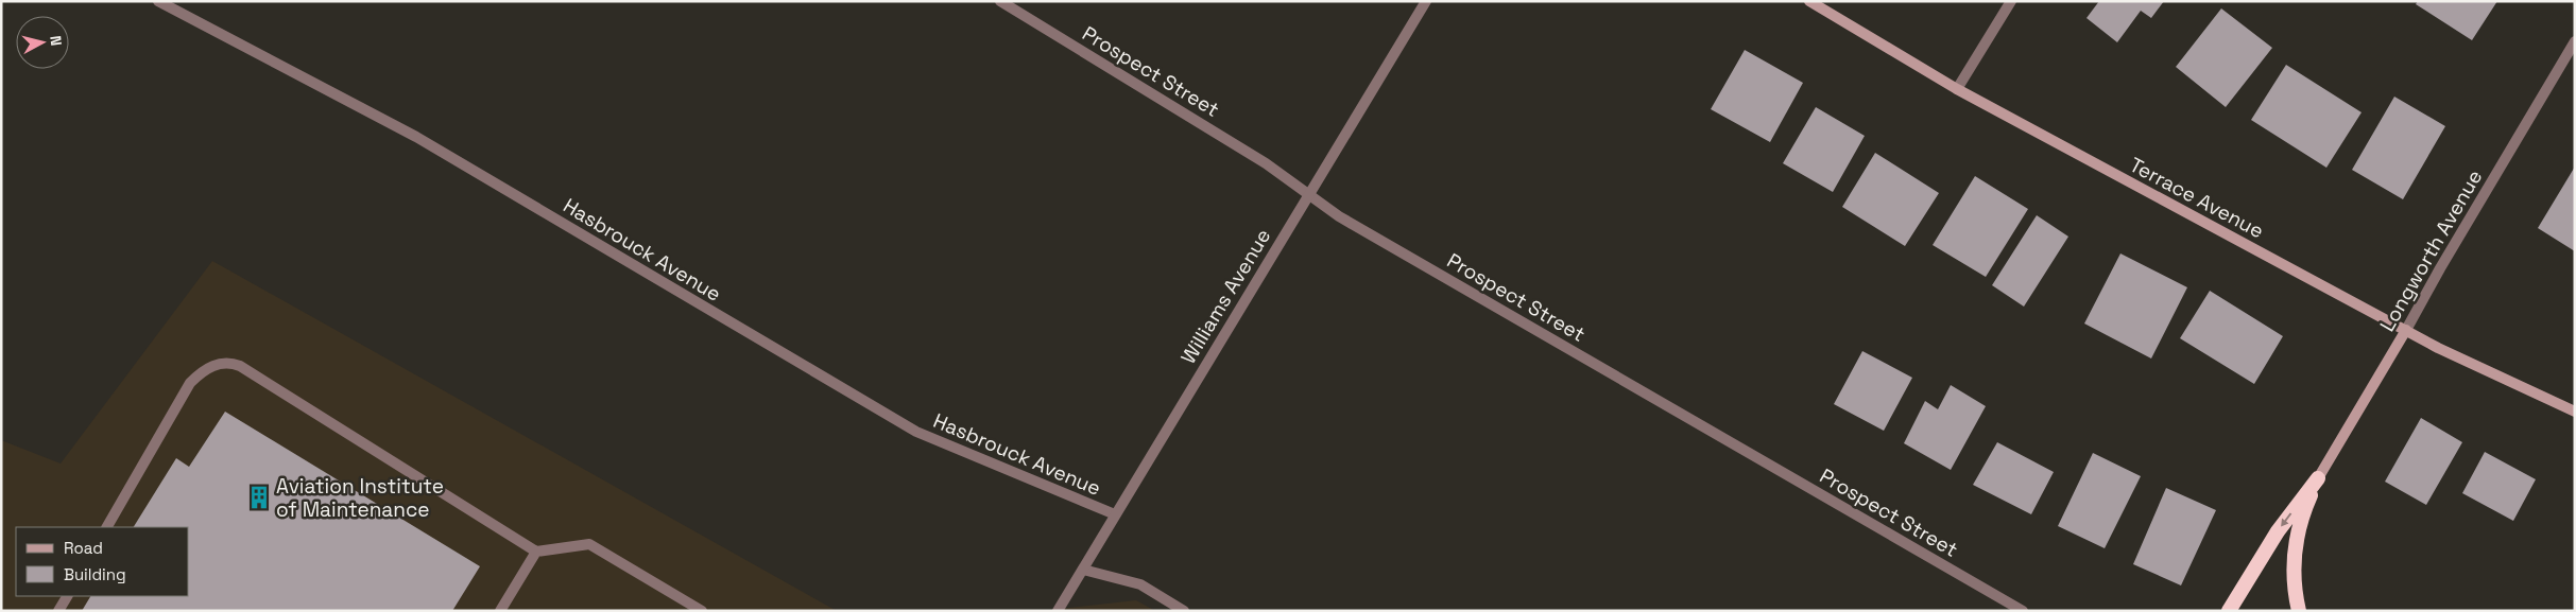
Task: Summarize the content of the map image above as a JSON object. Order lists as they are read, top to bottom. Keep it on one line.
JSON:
{"streets":{"main road":["Terrace Avenue","Longworth Avenue"],"street":["Prospect Street","Hasbrouck Avenue","Williams Avenue"]},"crossings":[["Prospect Street","Williams Avenue"],["Terrace Avenue","Longworth Avenue"],["Hasbrouck Avenue","Williams Avenue"]],"places":{"building":["Aviation Institute of Maintenance"]},"legend":["Road","Building"],"north":"right"}
